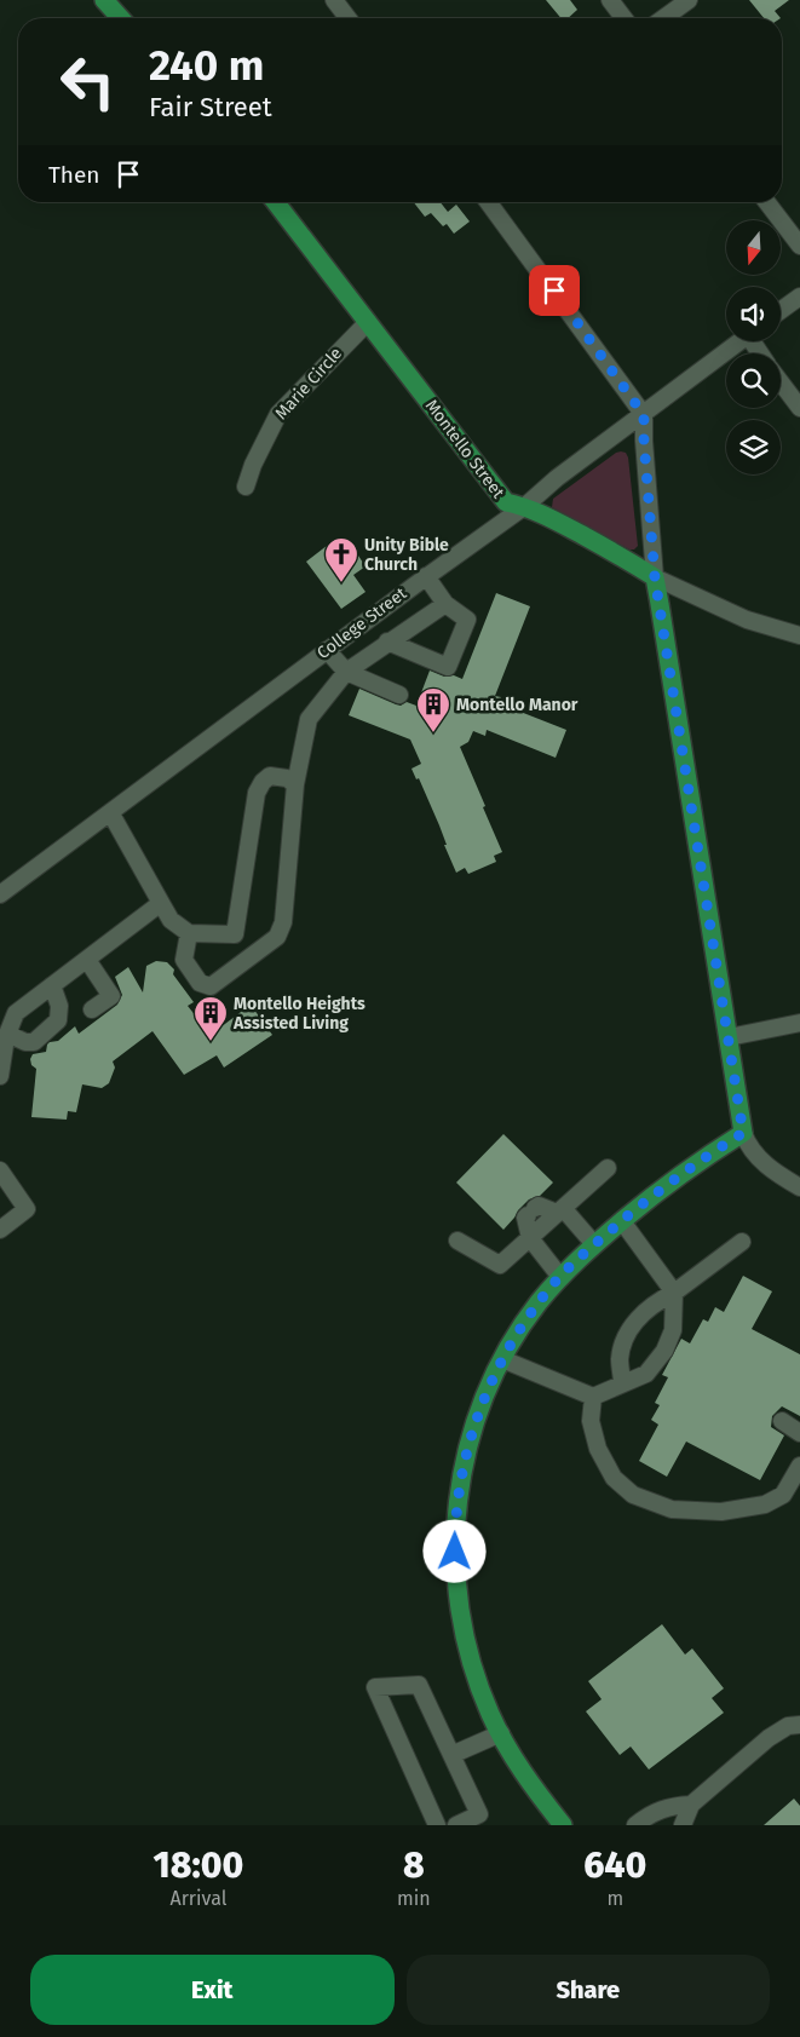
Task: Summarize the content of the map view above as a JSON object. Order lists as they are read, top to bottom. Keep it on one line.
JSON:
{"streets":{"main road":["Montello Street"],"street":["Marie Circle","College Street"]},"crossings":[["Marie Circle","Montello Street"],["Montello Street","College Street"]],"places":{"church":["Unity Bible Church"],"building":["Montello Manor","Montello Heights Assisted Living"]},"north":"bottom","page":{"turn":["240 m","Fair Street"],"then":"Then","eta":["18:00","Arrival","8","min","640","m"],"buttons":["Exit","Share"]}}
